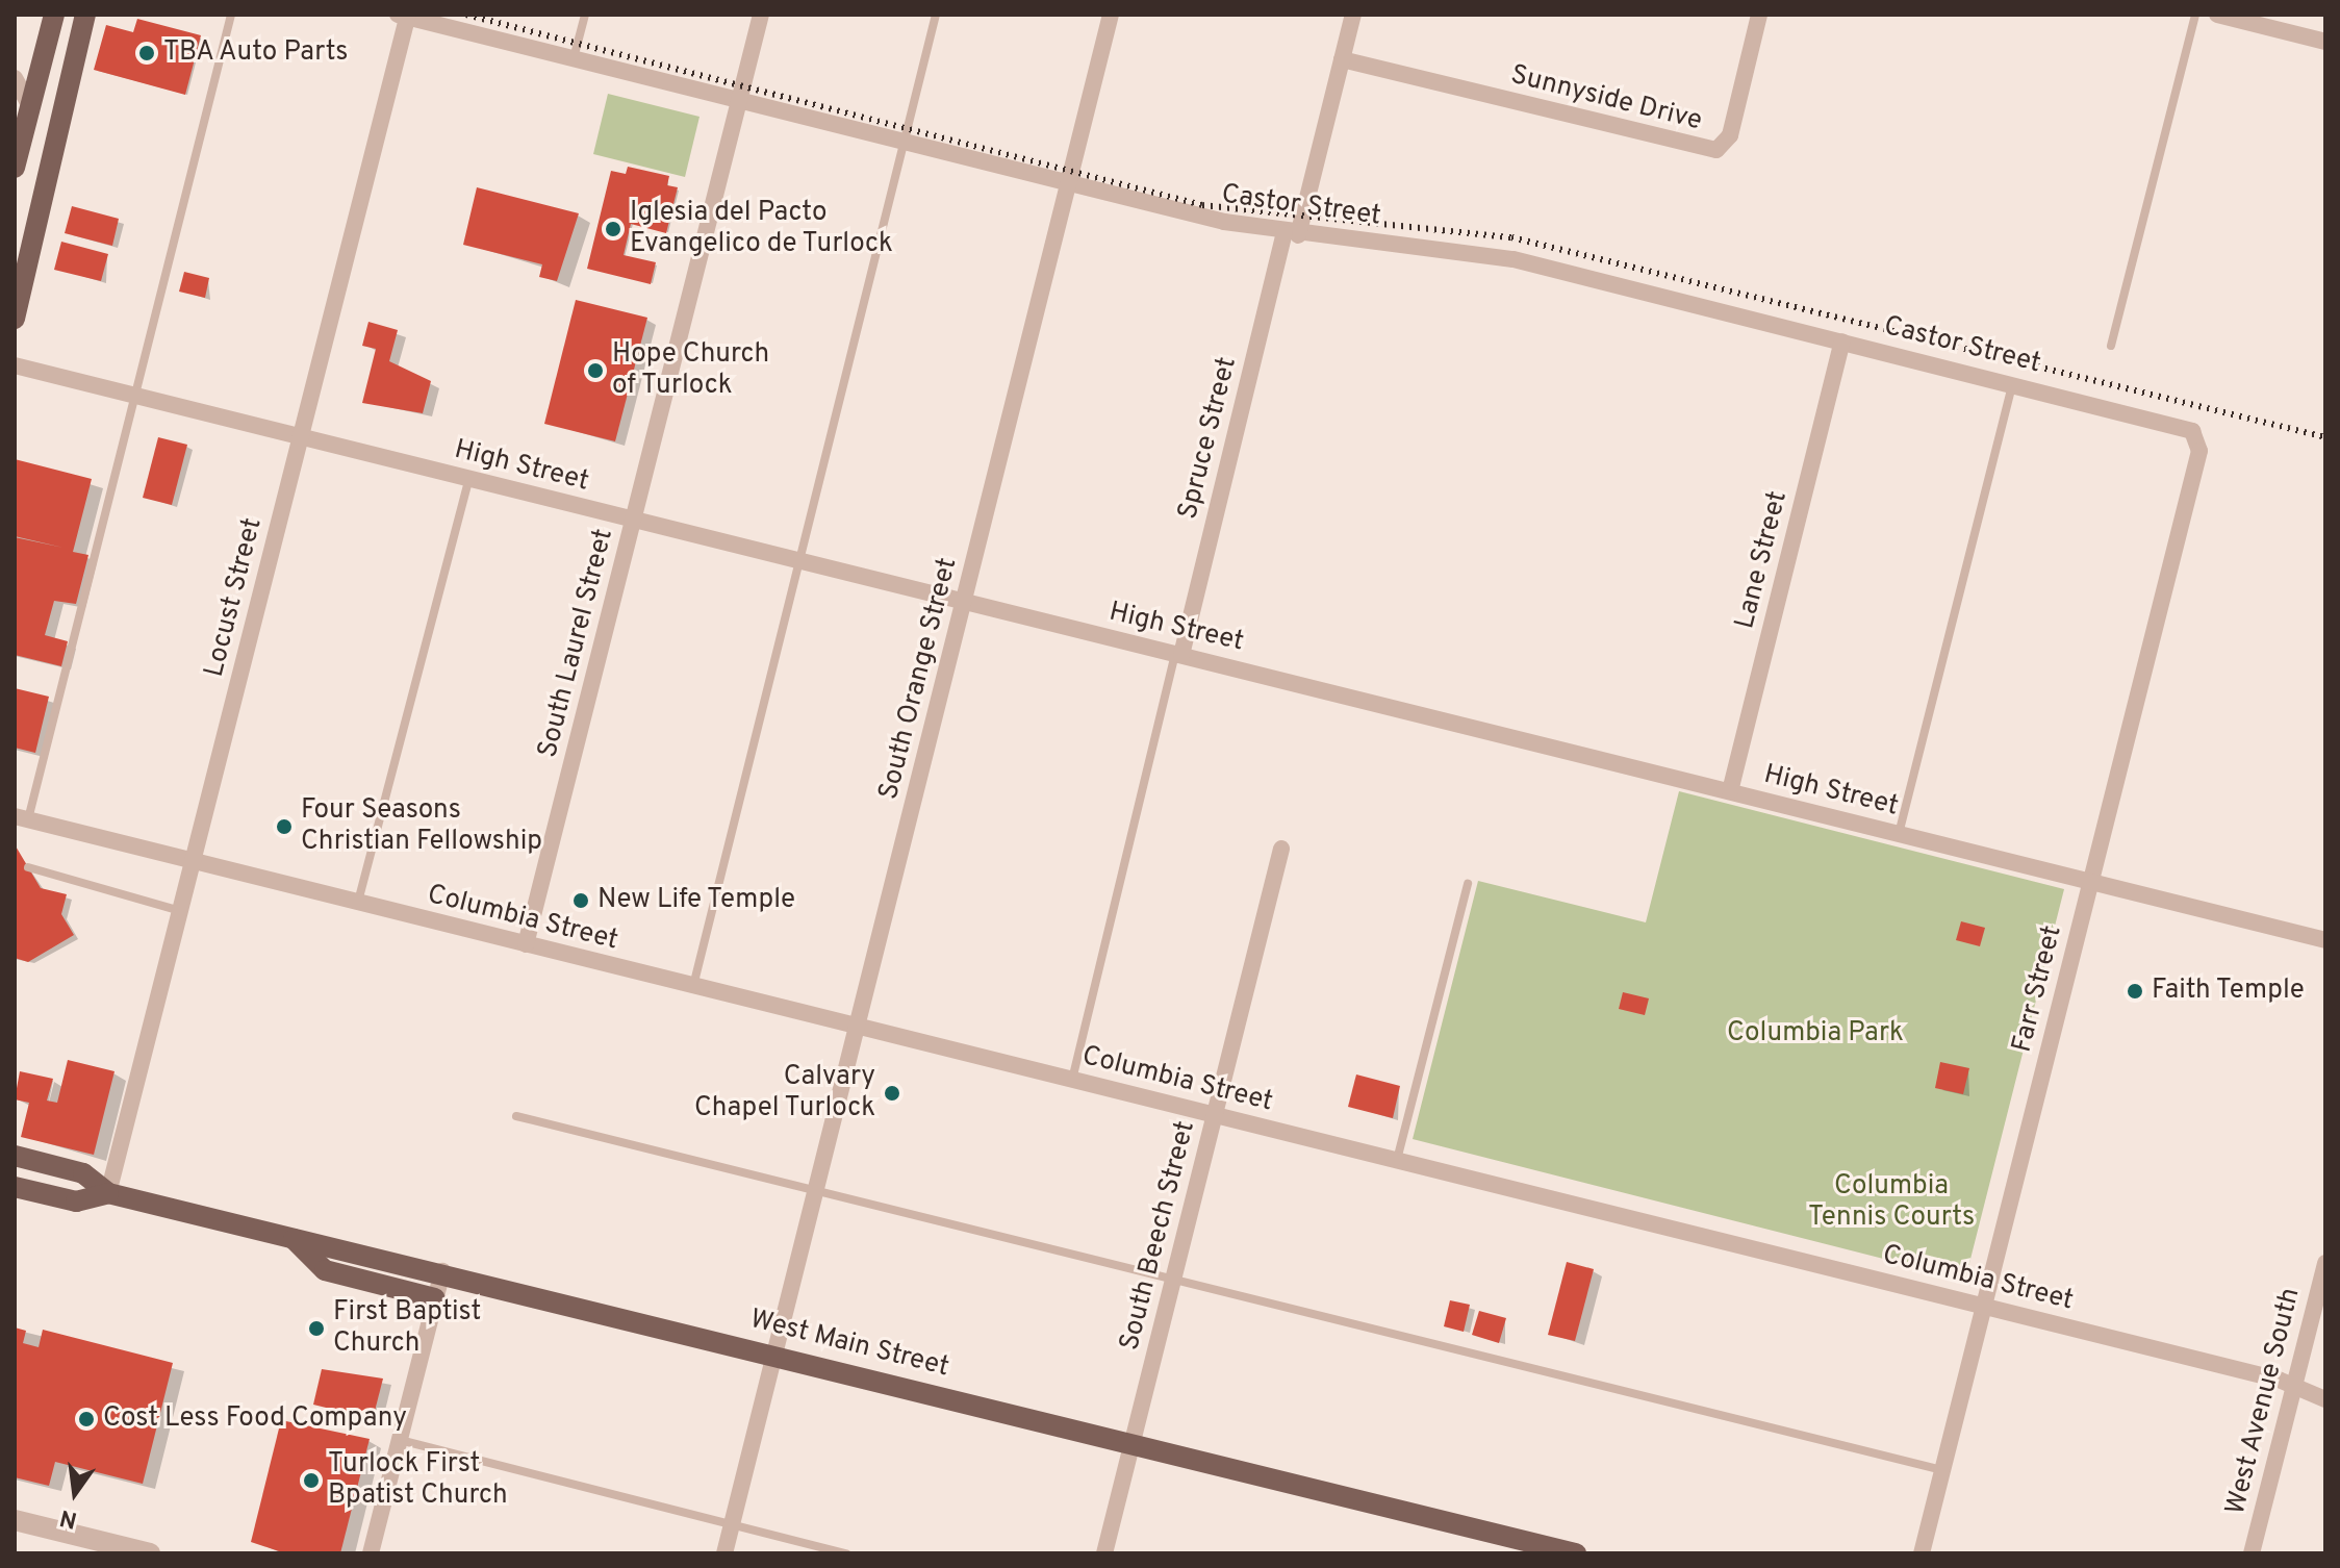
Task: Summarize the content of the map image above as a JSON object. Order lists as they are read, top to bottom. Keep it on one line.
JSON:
{"streets":{"main road":["West Main Street"],"street":["Sunnyside Drive","Castor Street","Spruce Street","High Street","Lane Street","Locust Street","South Laurel Street","South Orange Street","Columbia Street","Farr Street","South Beech Street","West Avenue South"]},"crossings":[["Sunnyside Drive","Spruce Street"],["Castor Street","Spruce Street"],["Castor Street","Lane Street"],["Castor Street","Locust Street"],["Castor Street","South Laurel Street"],["Castor Street","South Orange Street"],["Castor Street","Farr Street"],["Spruce Street","High Street"],["High Street","Lane Street"],["High Street","Locust Street"],["High Street","South Laurel Street"],["High Street","South Orange Street"],["High Street","Farr Street"],["Locust Street","Columbia Street"],["Locust Street","West Main Street"],["South Laurel Street","Columbia Street"],["South Orange Street","Columbia Street"],["South Orange Street","West Main Street"],["Columbia Street","Farr Street"],["Columbia Street","South Beech Street"],["Columbia Street","West Avenue South"],["South Beech Street","West Main Street"]],"parks":["Columbia Park","Columbia Tennis Courts"],"places":["TBA Auto Parts","Iglesia del Pacto Evangelico de Turlock","Hope Church of Turlock","Four Seasons Christian Fellowship","New Life Temple","Faith Temple","Calvary Chapel Turlock","First Baptist Church","Cost Less Food Company","Turlock First Bpatist Church"],"north":"bottom"}
